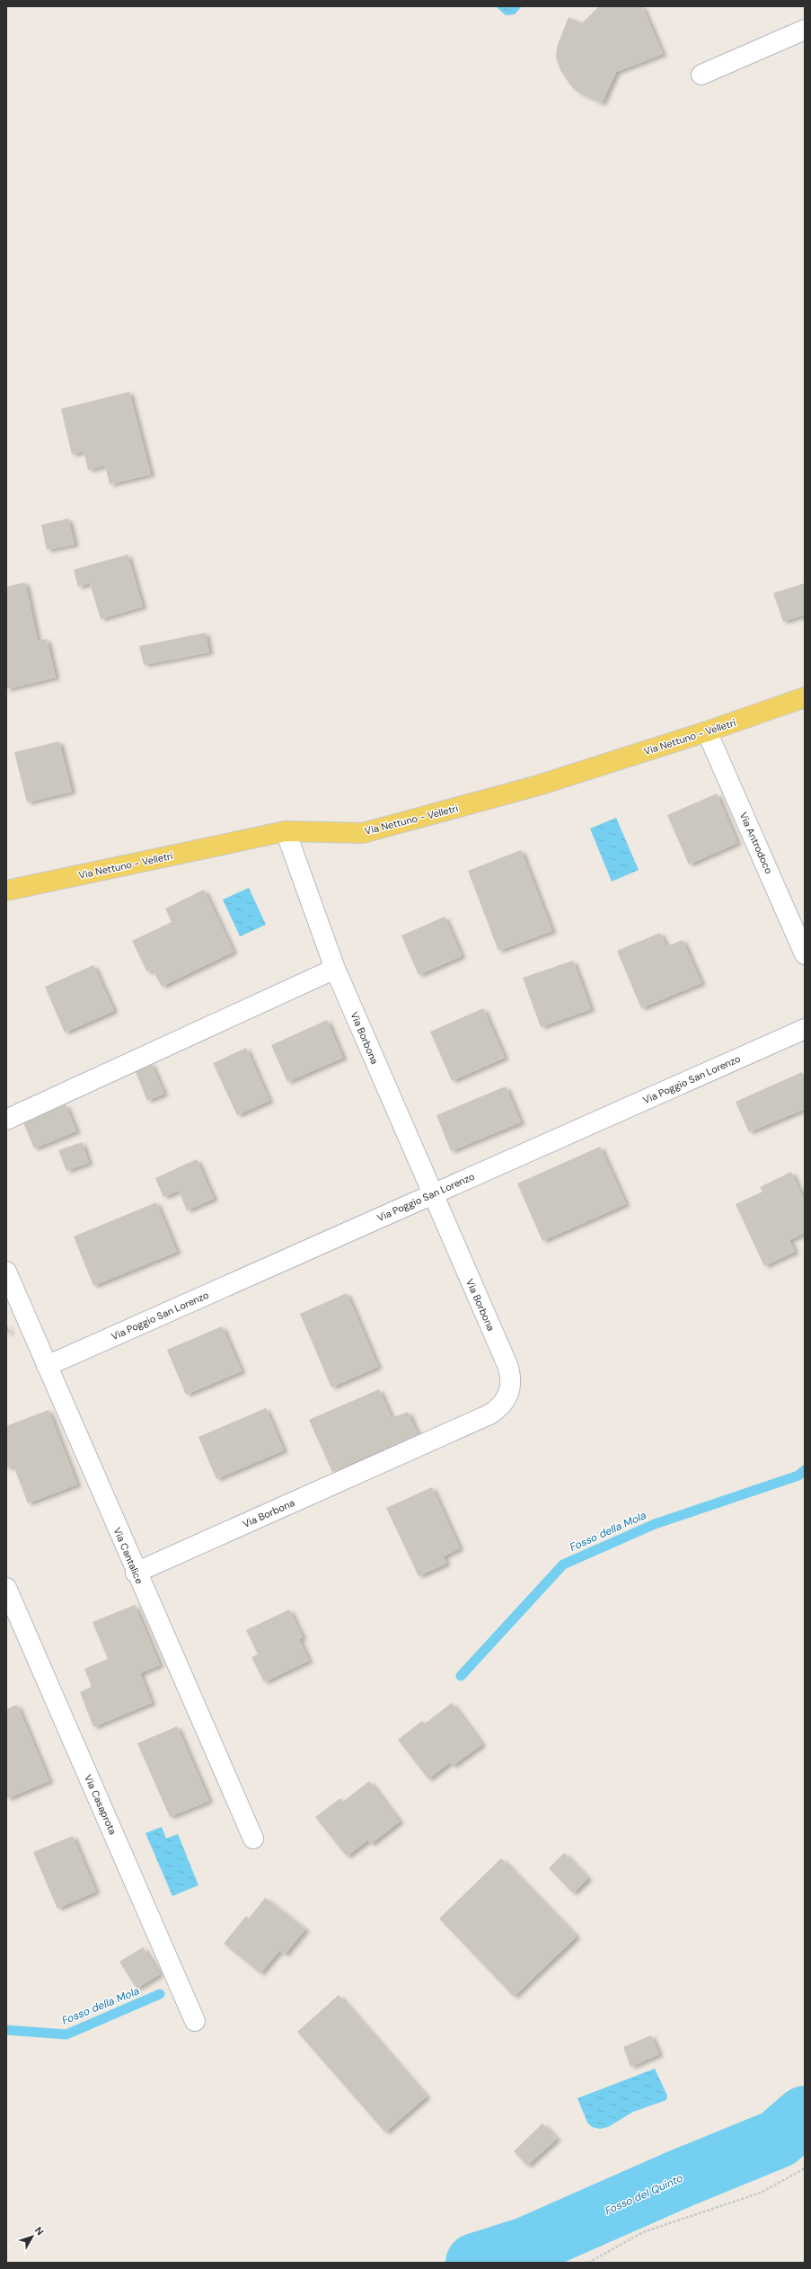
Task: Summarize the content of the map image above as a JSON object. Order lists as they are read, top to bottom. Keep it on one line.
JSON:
{"streets":{"main road":["Via Nettuno - Velletri"],"street":["Via Antrodoco","Via Borbona","Via Poggio San Lorenzo","Via Cantalice","Via Casaprota"]},"crossings":[["Via Nettuno - Velletri","Via Antrodoco"],["Via Nettuno - Velletri","Via Borbona"],["Via Borbona","Via Poggio San Lorenzo"],["Via Borbona","Via Cantalice"],["Via Poggio San Lorenzo","Via Cantalice"]],"water":["Fosso della Mola","Fosso del Quinto"],"north":"top right"}
